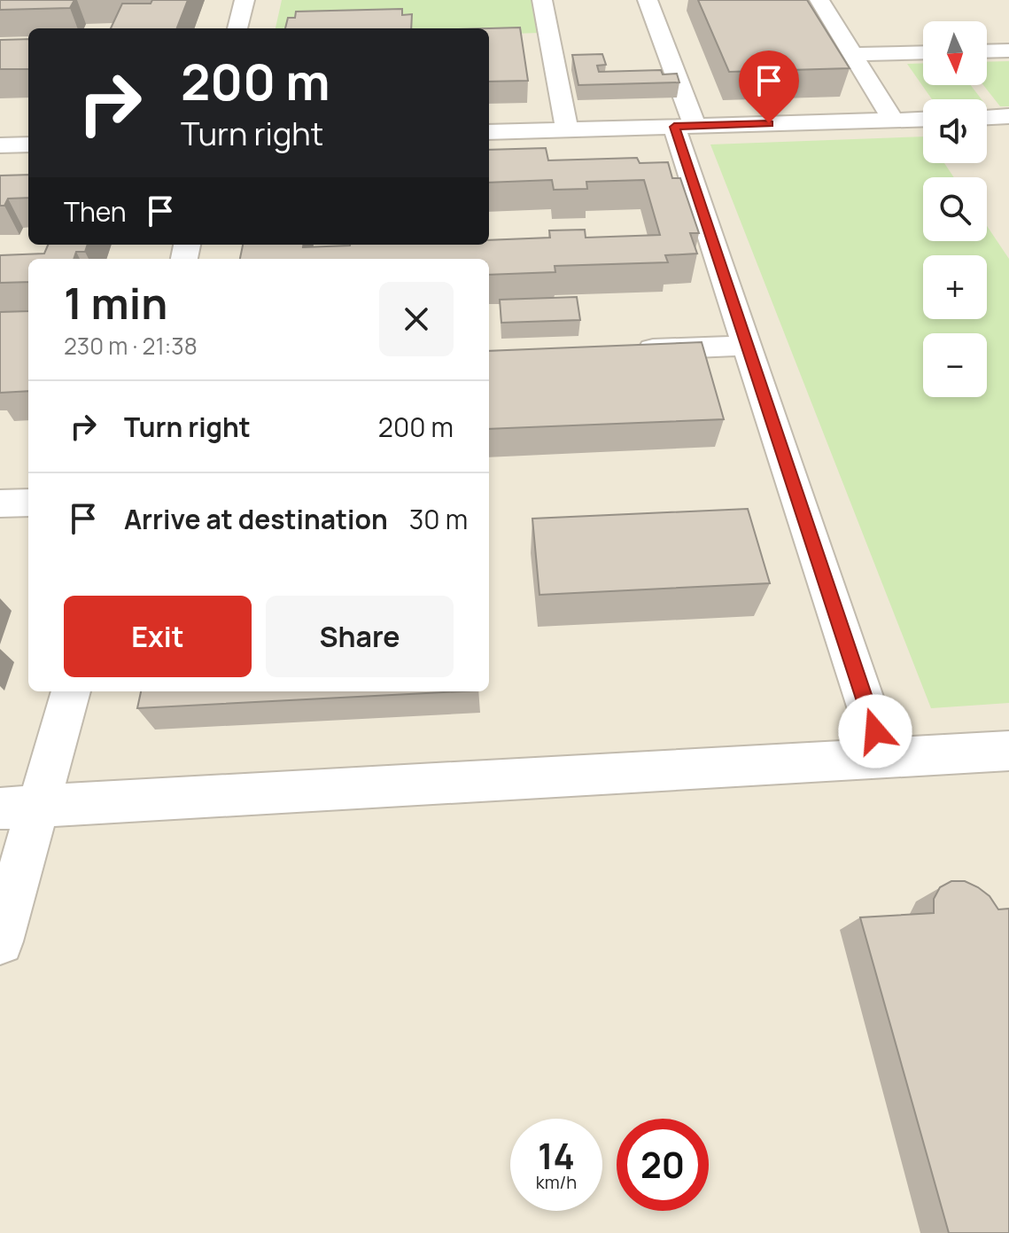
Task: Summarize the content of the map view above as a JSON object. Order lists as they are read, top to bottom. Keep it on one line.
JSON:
{"north":"bottom","page":{"map_buttons":["+","−"],"turn":["200 m","Turn right"],"then":"Then","heading":["1 min","230 m · 21:38"],"list":[{"name":"Turn right","value":"200 m"},{"name":"Arrive at destination","value":"30 m"}],"buttons":["Exit","Share"],"speed":"14 km/h","limit":"20"}}
